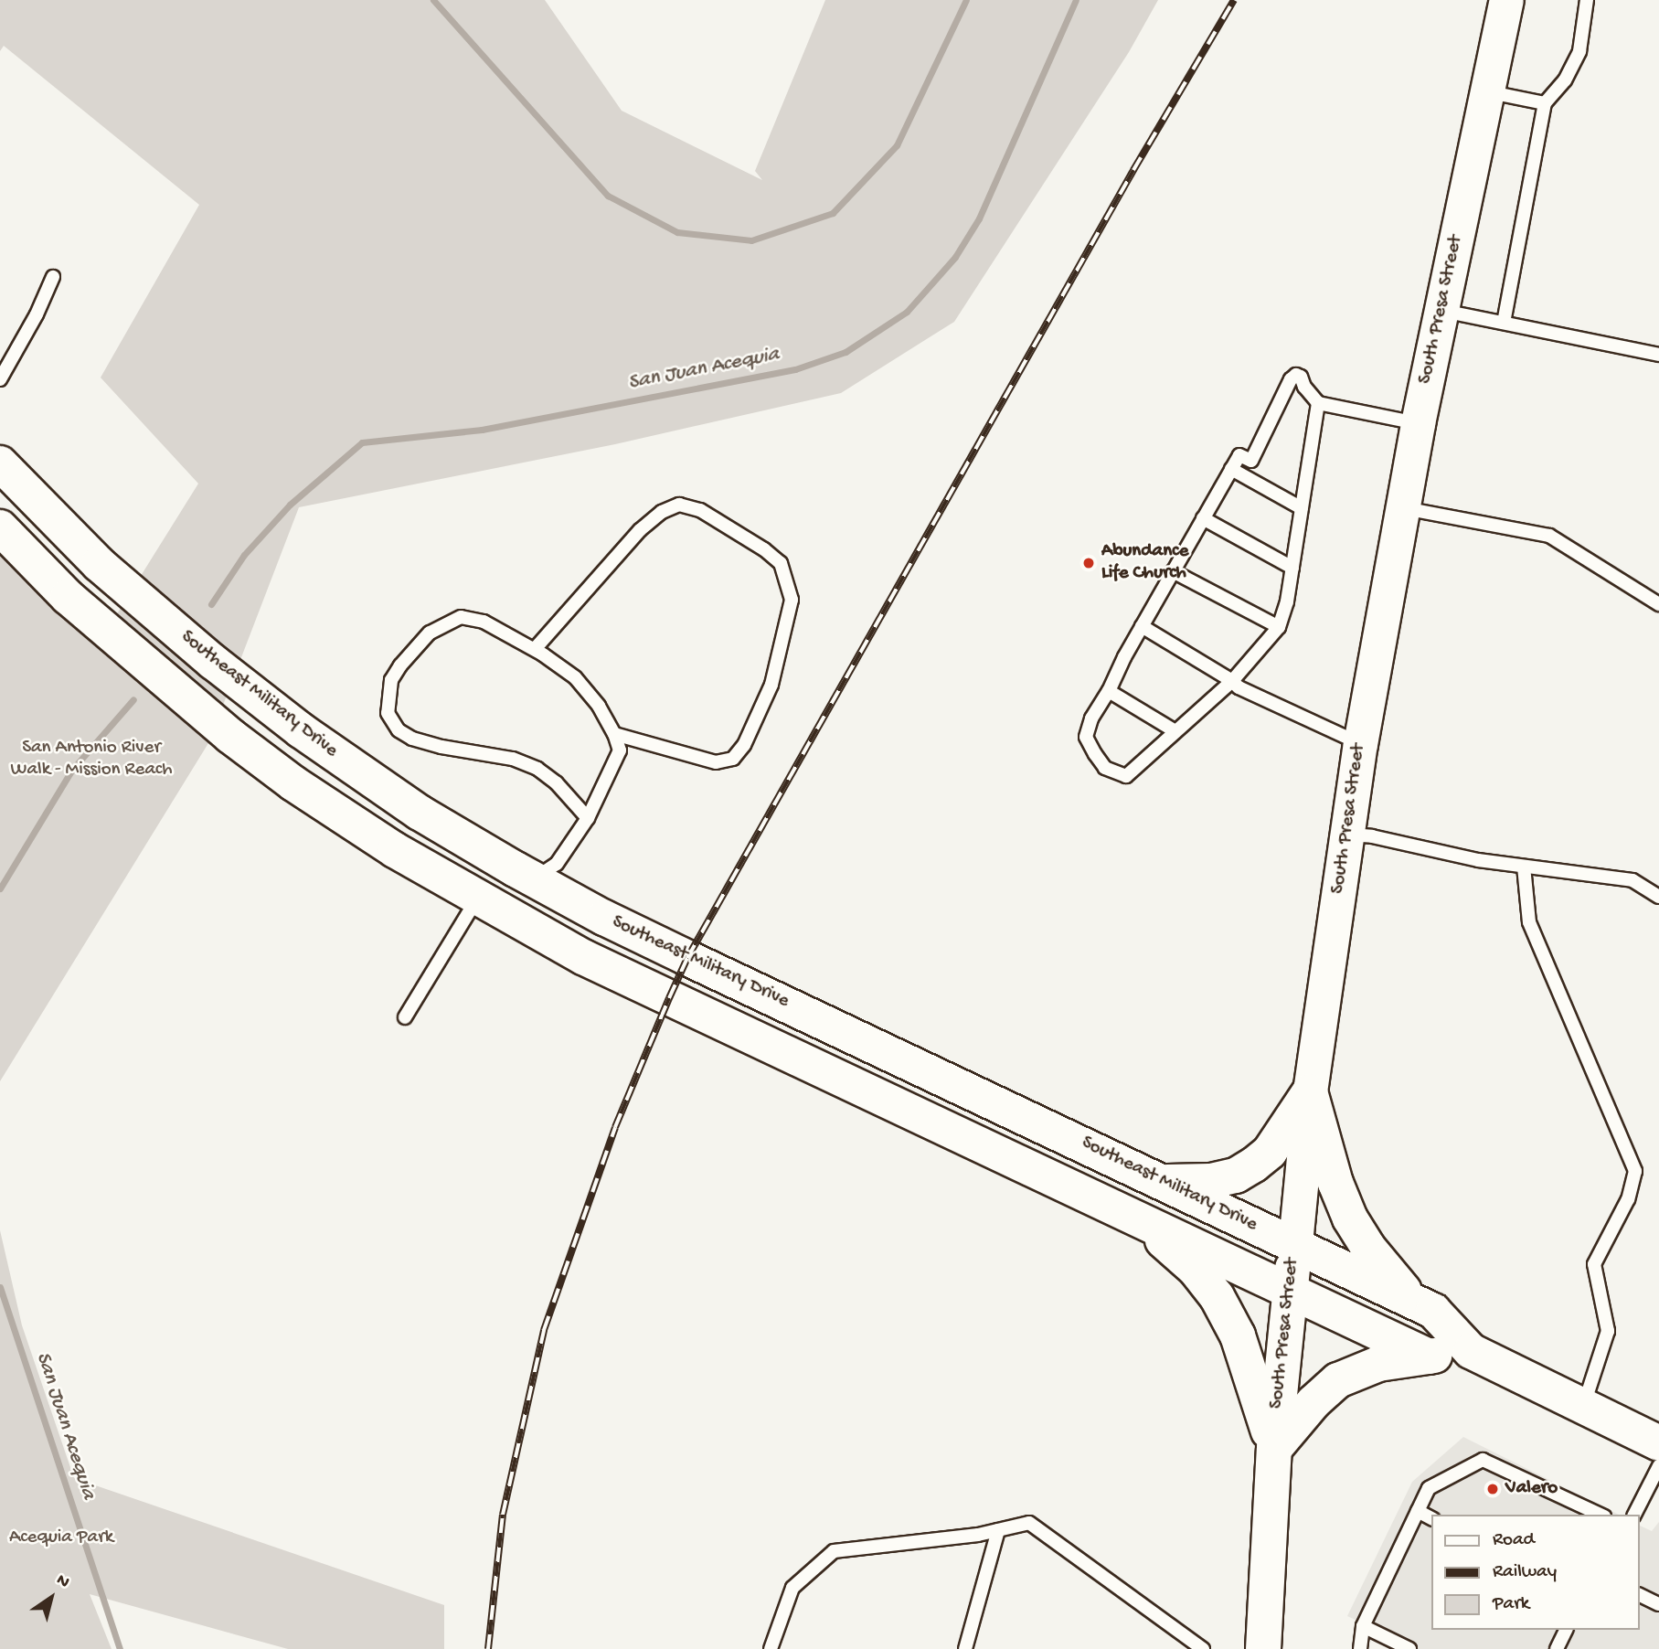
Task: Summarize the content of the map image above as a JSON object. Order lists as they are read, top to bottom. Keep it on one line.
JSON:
{"streets":{"main road":["South Presa Street","Southeast Military Drive"]},"crossings":[["South Presa Street","Southeast Military Drive"]],"water":["San Juan Acequia"],"parks":["San Antonio River Walk - Mission Reach","Acequia Park"],"places":["Abundance Life Church","Valero"],"legend":["Road","Railway","Park"],"north":"top right"}
